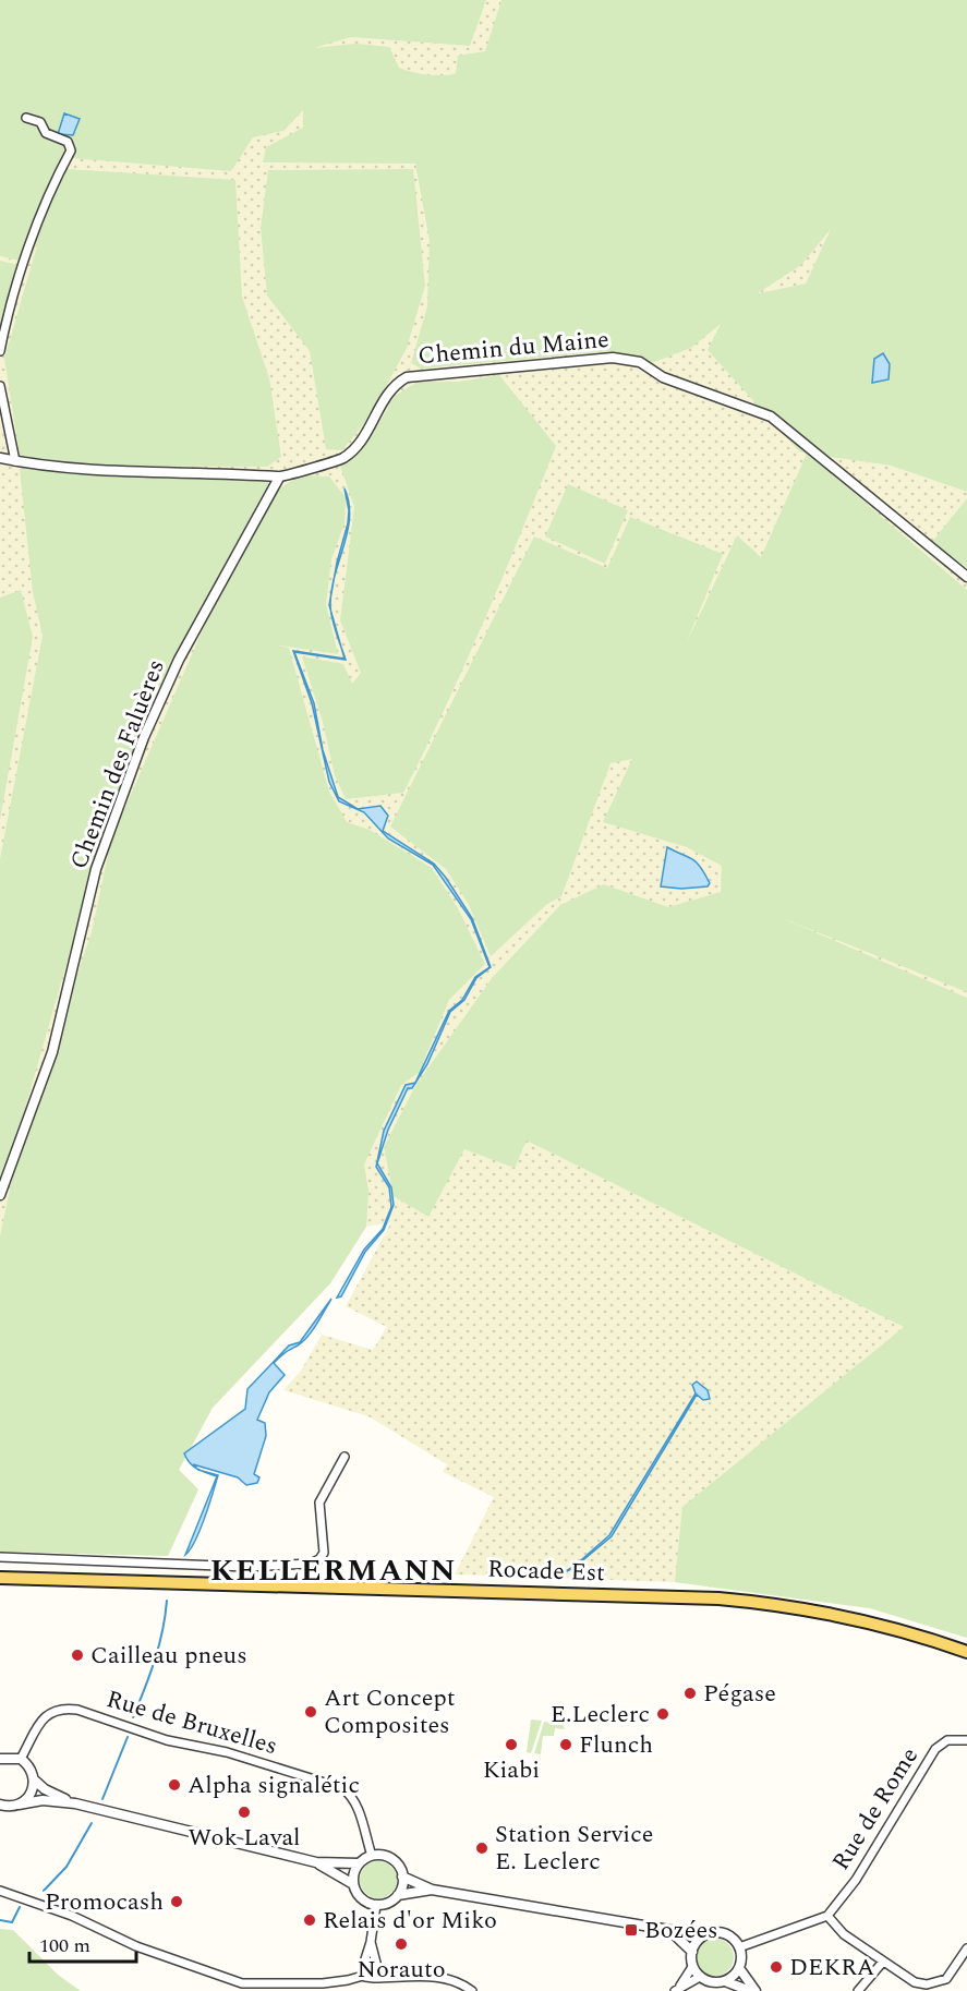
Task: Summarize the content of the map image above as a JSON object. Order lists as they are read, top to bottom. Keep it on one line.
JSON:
{"streets":{"main road":["Rocade Est"],"street":["Chemin du Maine","Chemin des Faluères","Rue de Bruxelles","Rue de Rome"]},"crossings":[["Chemin du Maine","Chemin des Faluères"]],"districts":["KELLERMANN"],"places":{"other":["Cailleau pneus","Pégase","Art Concept Composites","E.Leclerc","Kiabi","Flunch","Alpha signalétic","Wok Laval","Station Service E. Leclerc","Promocash","Relais d'or Miko","Norauto","DEKRA"],"transit":["Bozées"]},"scale_bar":"100 m"}
